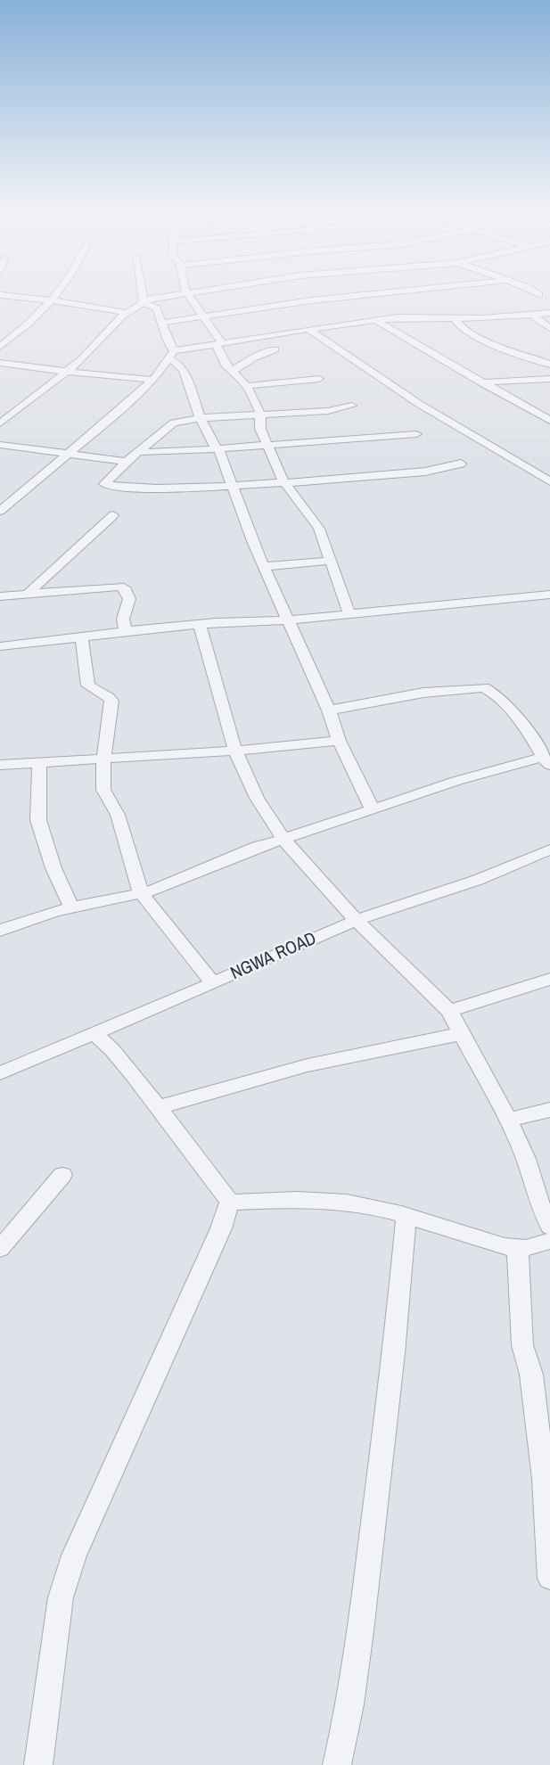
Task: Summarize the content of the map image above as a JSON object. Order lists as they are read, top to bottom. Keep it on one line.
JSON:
{"streets":{"street":["NGWA ROAD"]}}
